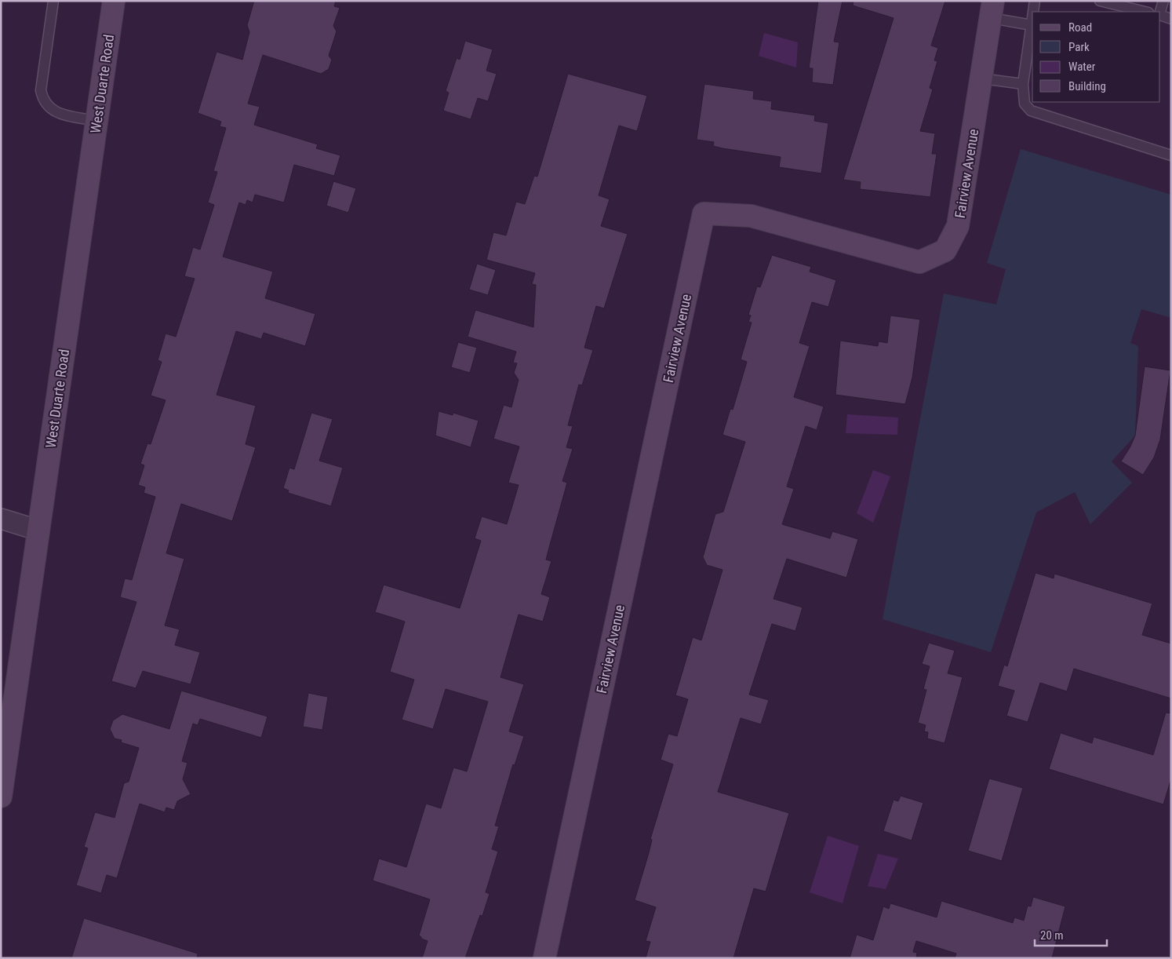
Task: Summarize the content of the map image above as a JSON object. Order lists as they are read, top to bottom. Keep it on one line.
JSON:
{"streets":{"street":["West Duarte Road","Fairview Avenue"]},"legend":["Road","Park","Water","Building"],"scale_bar":"20 m"}
